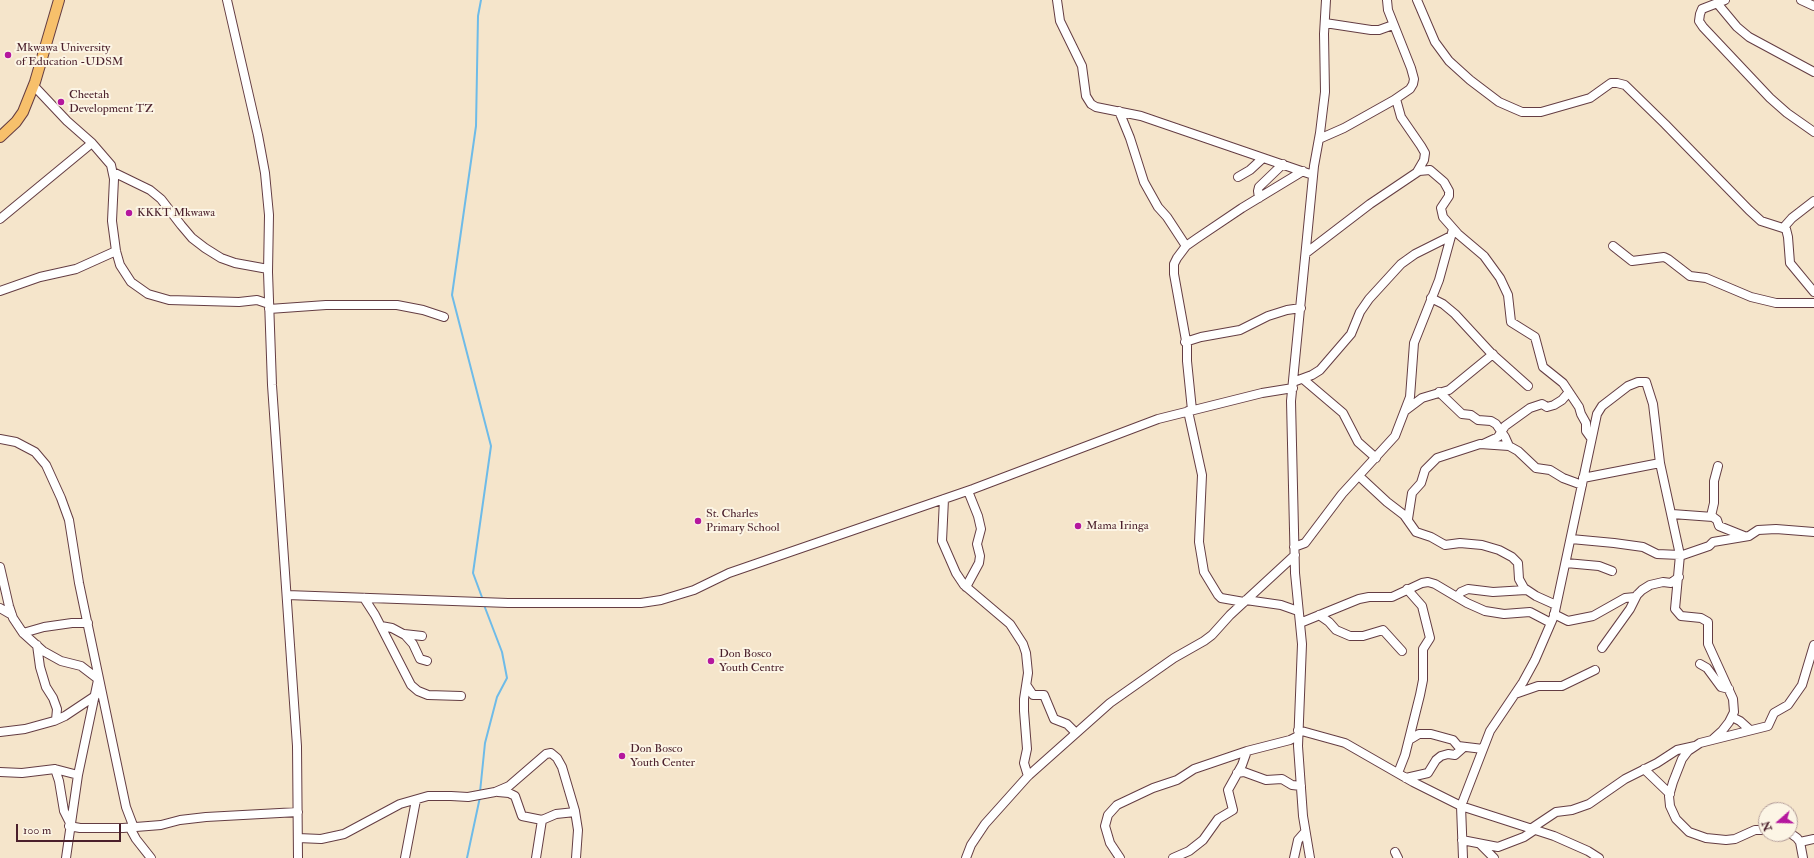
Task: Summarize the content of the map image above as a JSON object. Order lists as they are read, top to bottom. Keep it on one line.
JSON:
{"places":["Mkwawa University of Education -UDSM","Cheetah Development TZ","KKKT Mkwawa","St. Charles Primary School","Mama Iringa","Don Bosco Youth Centre","Don Bosco Youth Center"],"scale_bar":"100 m","north":"left"}
